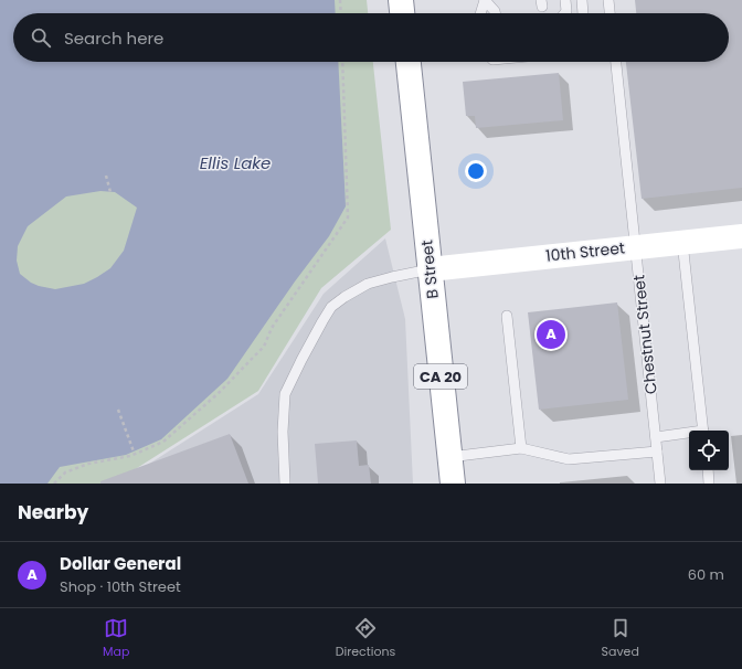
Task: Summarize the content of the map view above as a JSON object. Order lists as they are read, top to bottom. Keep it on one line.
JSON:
{"streets":{"main road":["10th Street","B Street","CA 20"],"lane":["Chestnut Street"]},"crossings":[["10th Street","B Street"],["10th Street","Chestnut Street"]],"water":["Ellis Lake"],"page":{"search":"Search here","pins":"A","heading":"Nearby","list":[{"mark":"A","name":"Dollar General","note":"Shop · 10th Street","value":"60 m"}],"nav":["Map","Directions","Saved"]}}
